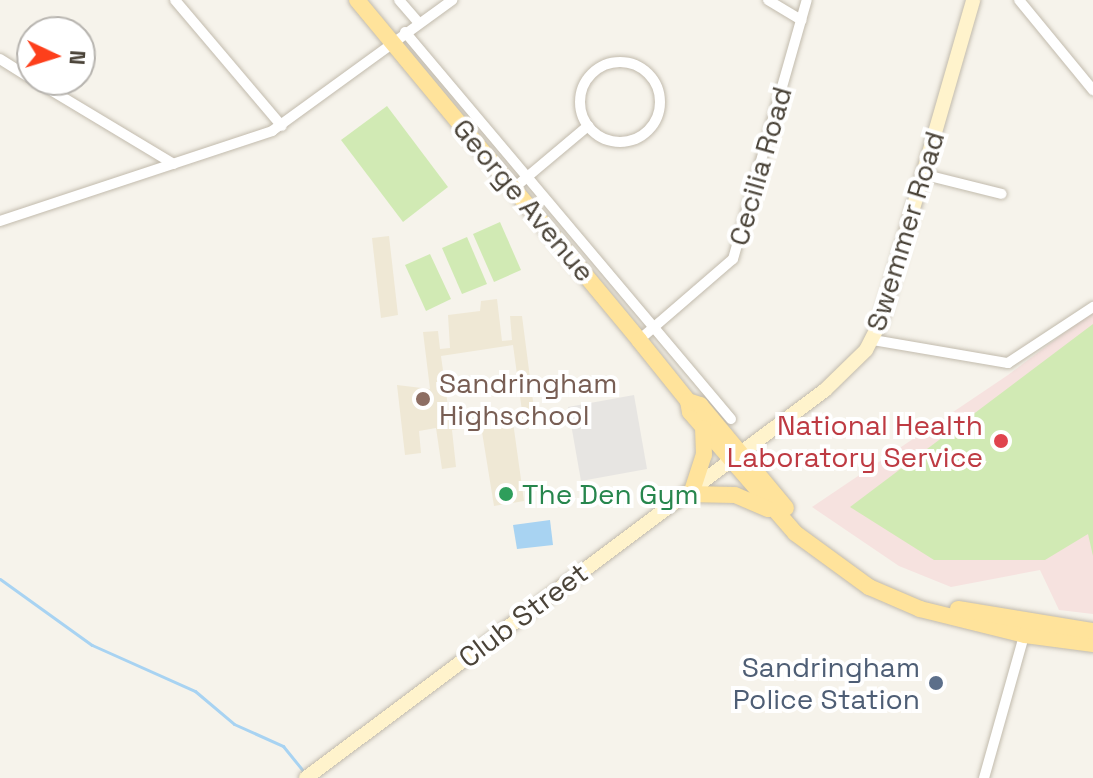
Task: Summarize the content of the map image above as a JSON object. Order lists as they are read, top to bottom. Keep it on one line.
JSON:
{"streets":{"main road":["George Avenue","Swemmer Road","Club Street"],"street":["Cecilia Road"]},"crossings":[["Cecilia Road","George Avenue"],["George Avenue","Swemmer Road"],["George Avenue","Club Street"],["Swemmer Road","Club Street"]],"places":["Sandringham Highschool","National Health Laboratory Service","The Den Gym","Sandringham Police Station"],"north":"right"}
